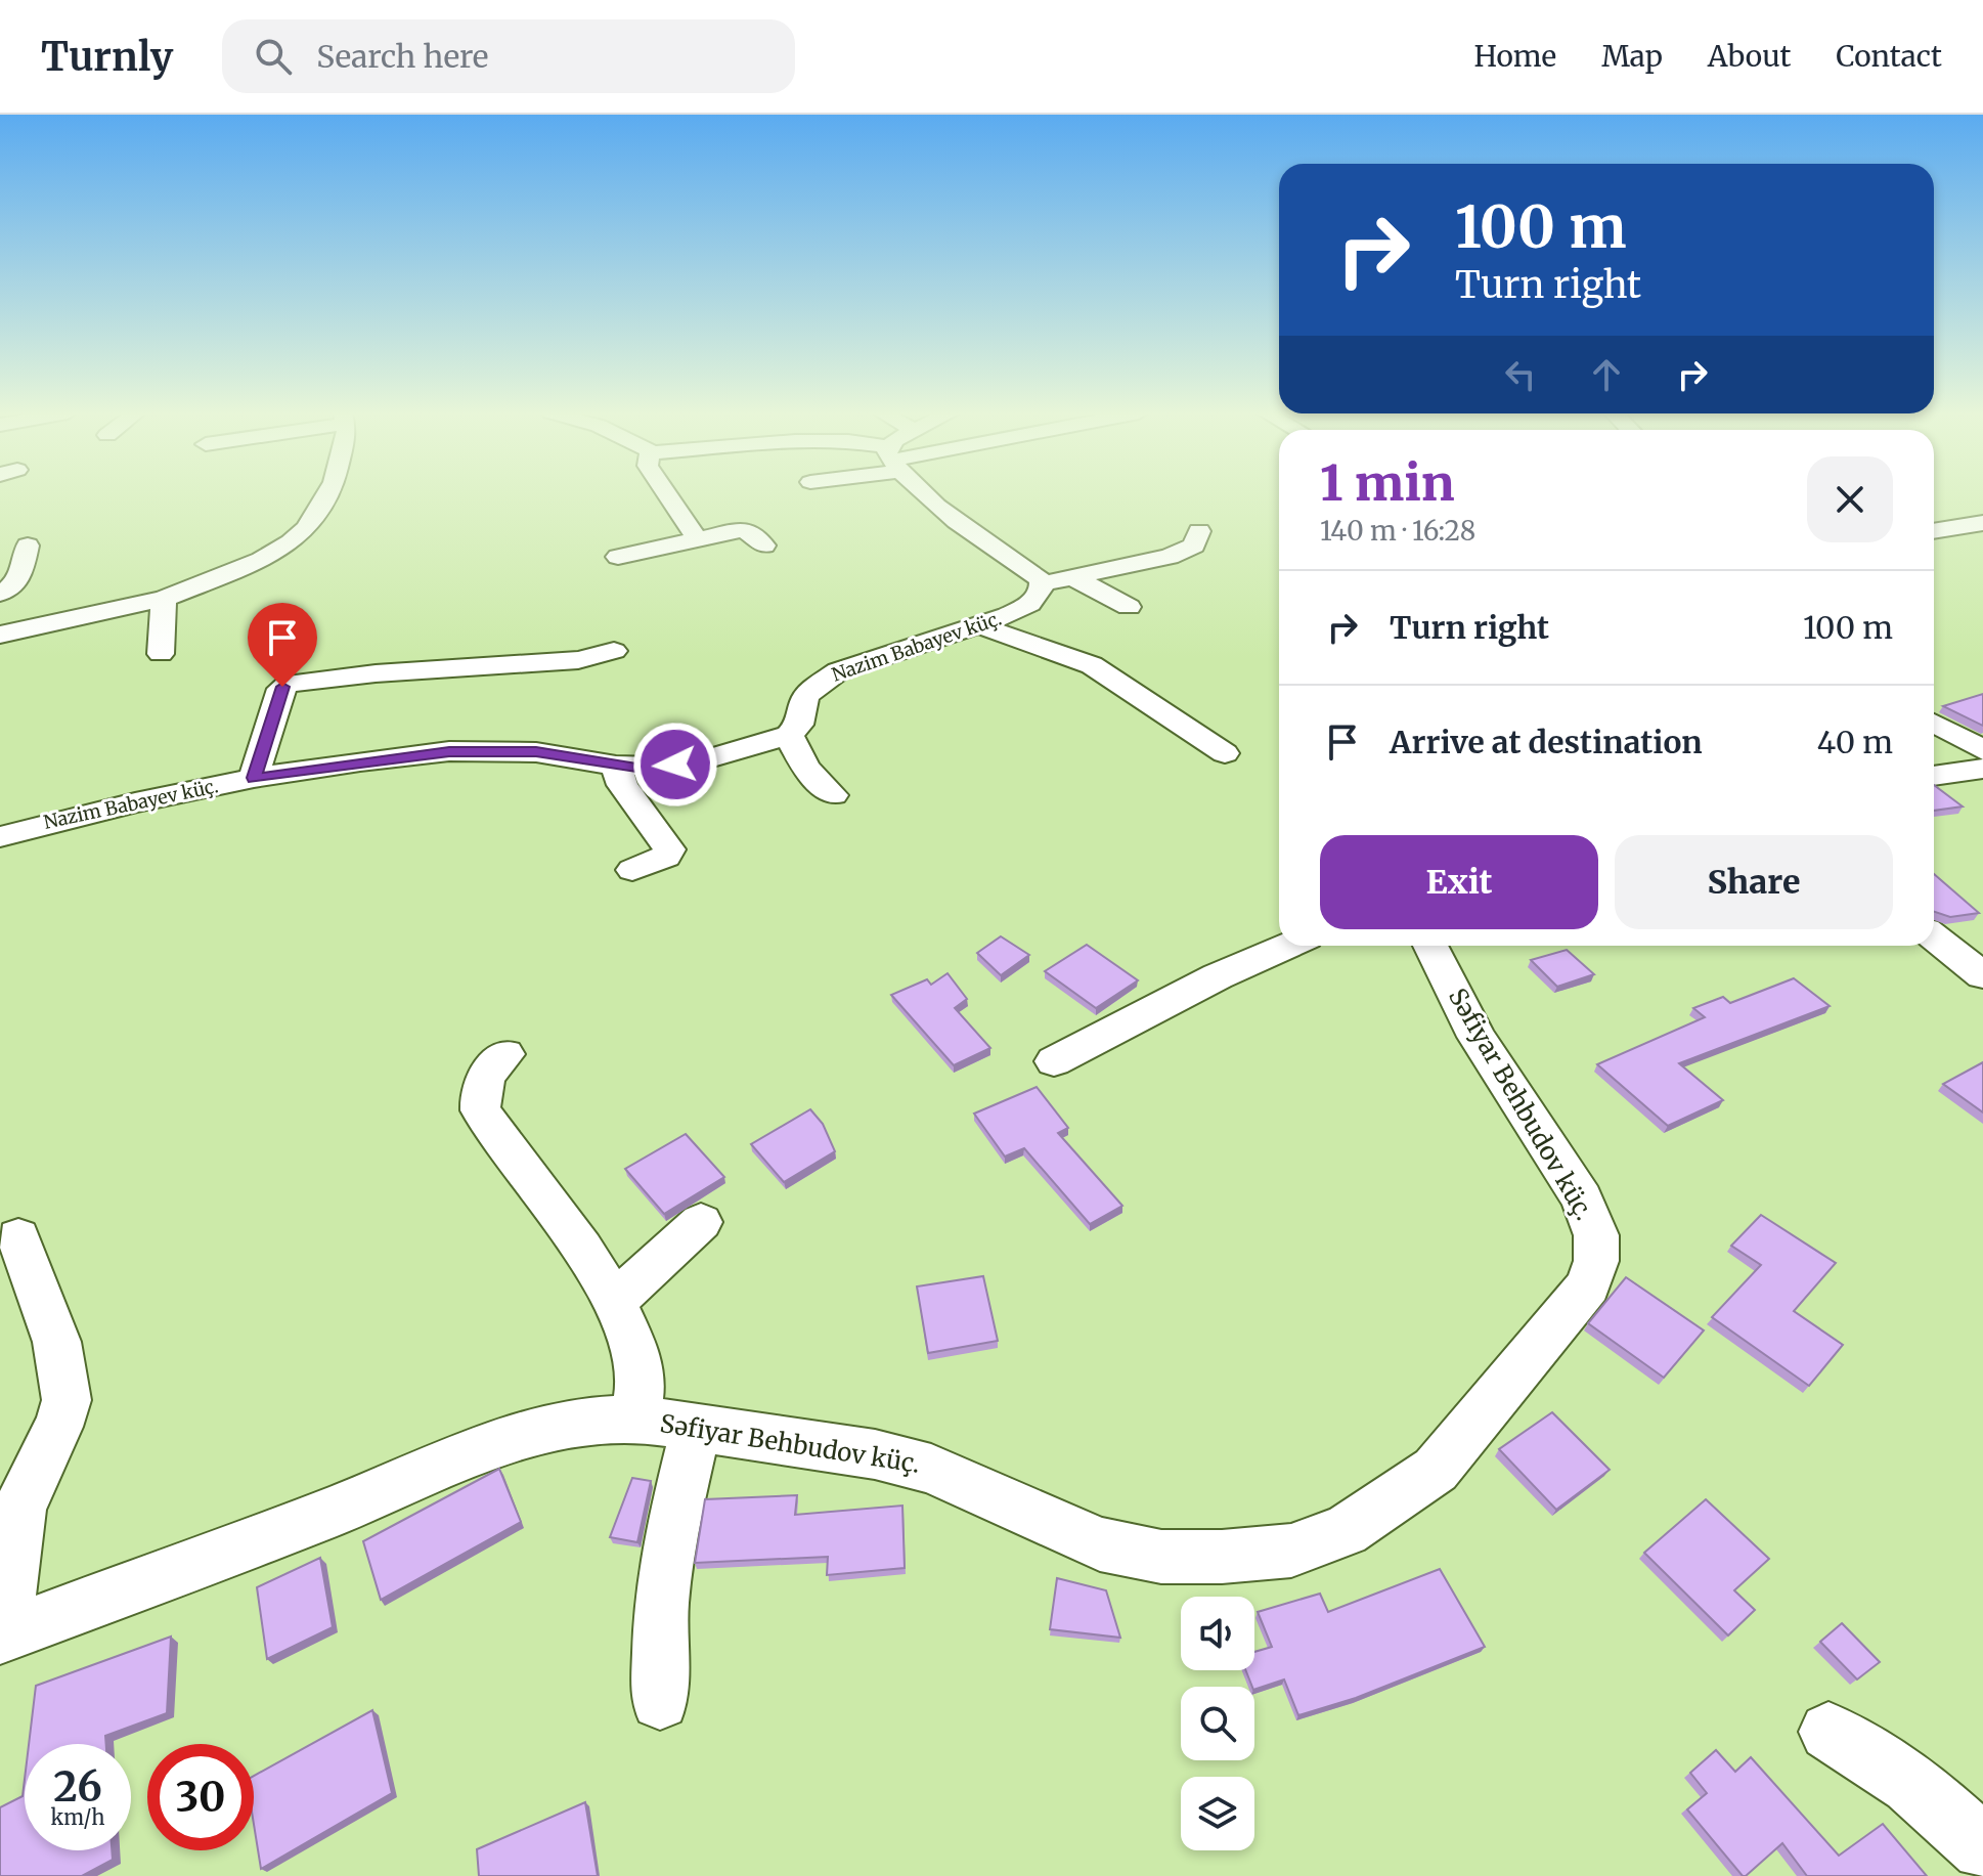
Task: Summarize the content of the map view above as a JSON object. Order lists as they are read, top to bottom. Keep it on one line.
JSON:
{"streets":{"street":["Nazim Babayev küç.","Səfiyar Behbudov küç."]},"page":{"header":"Turnly","search":"Search here","nav":["Home","Map","About","Contact"],"turn":["100 m","Turn right"],"heading":["1 min","140 m · 16:28"],"list":[{"name":"Turn right","value":"100 m"},{"name":"Arrive at destination","value":"40 m"}],"buttons":["Exit","Share"],"speed":"26 km/h","limit":"30"}}
